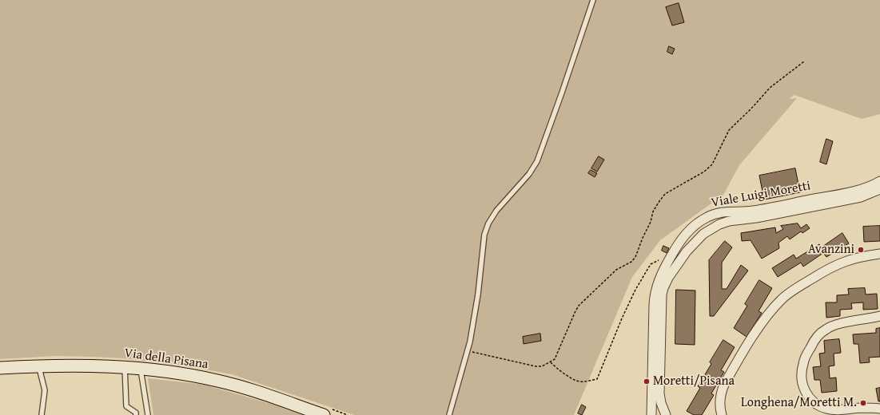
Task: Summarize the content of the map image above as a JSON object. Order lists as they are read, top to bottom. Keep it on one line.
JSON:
{"streets":{"main road":["Via della Pisana"],"street":["Viale Luigi Moretti"]},"places":["Avanzini","Moretti/Pisana","Longhena/Moretti M."]}
